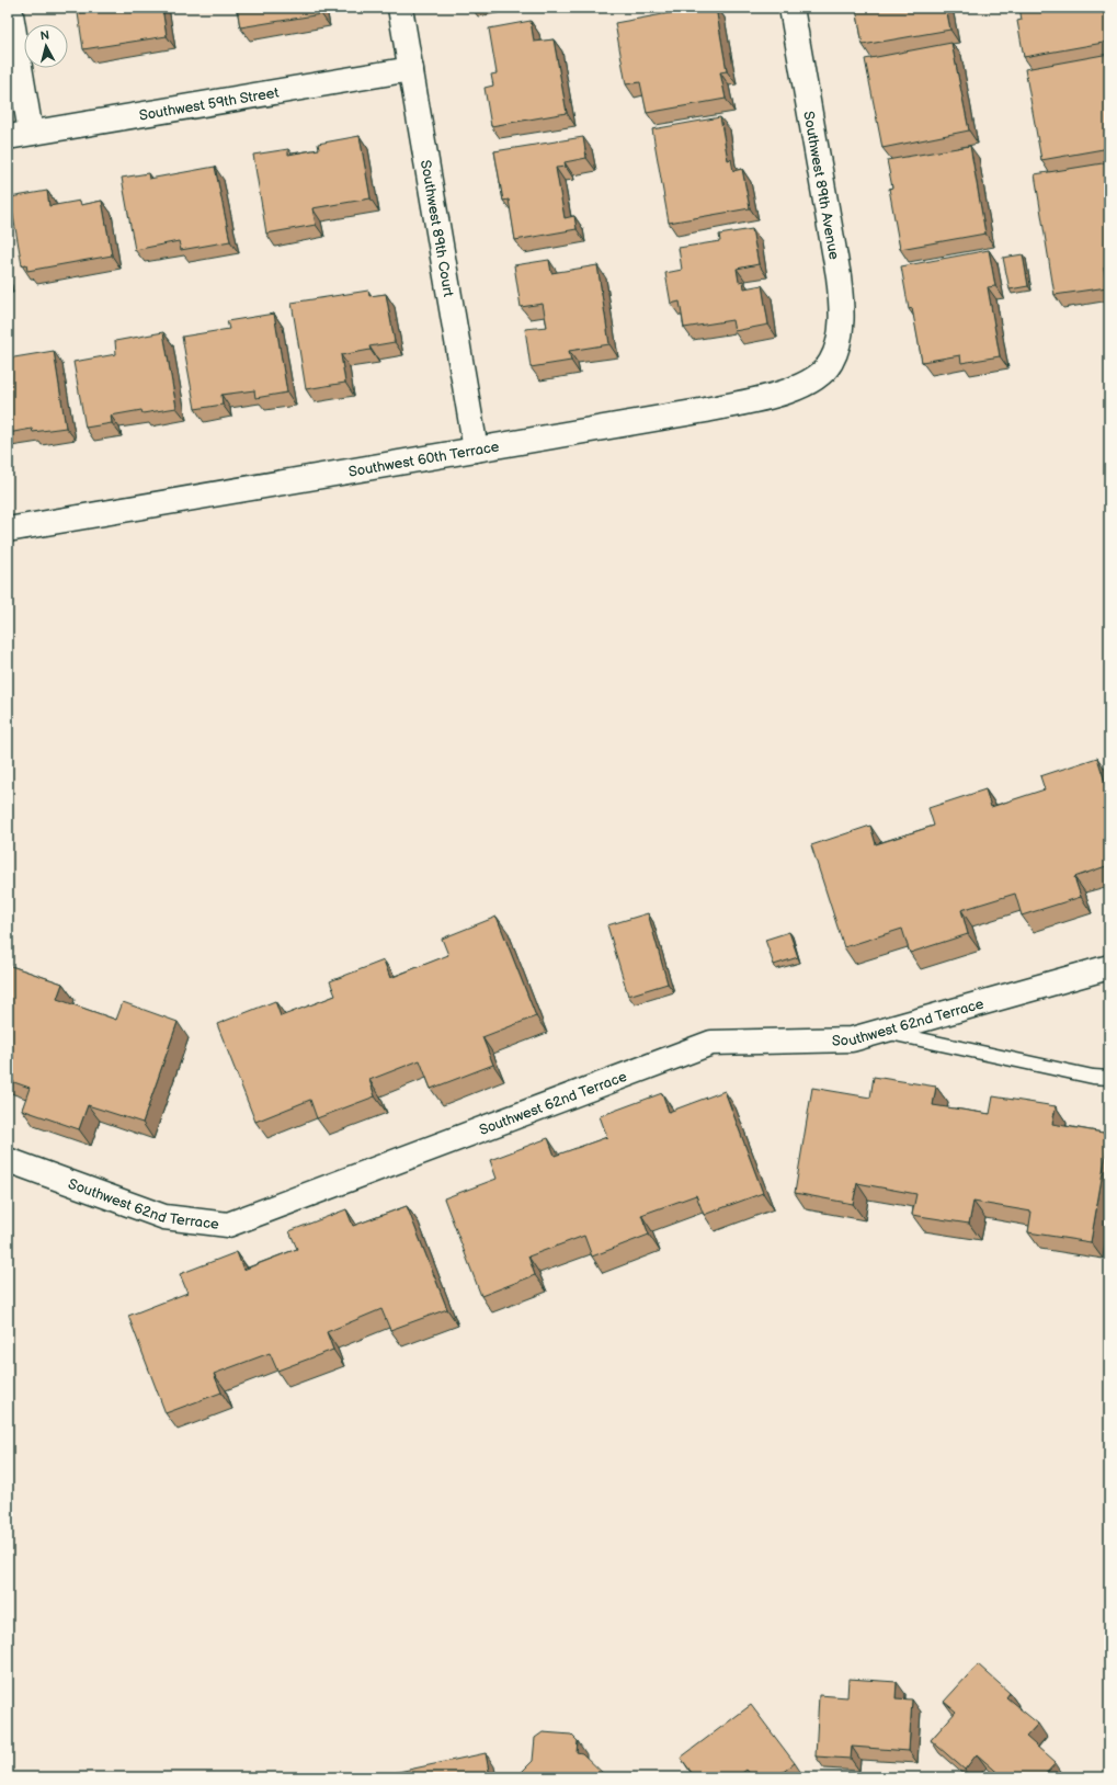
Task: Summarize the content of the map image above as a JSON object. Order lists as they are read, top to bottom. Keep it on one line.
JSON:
{"streets":{"street":["Southwest 59th Street","Southwest 89th Avenue","Southwest 89th Court","Southwest 60th Terrace","Southwest 62nd Terrace"]},"crossings":[["Southwest 59th Street","Southwest 89th Court"],["Southwest 89th Avenue","Southwest 60th Terrace"],["Southwest 89th Court","Southwest 60th Terrace"]],"north":"top"}
